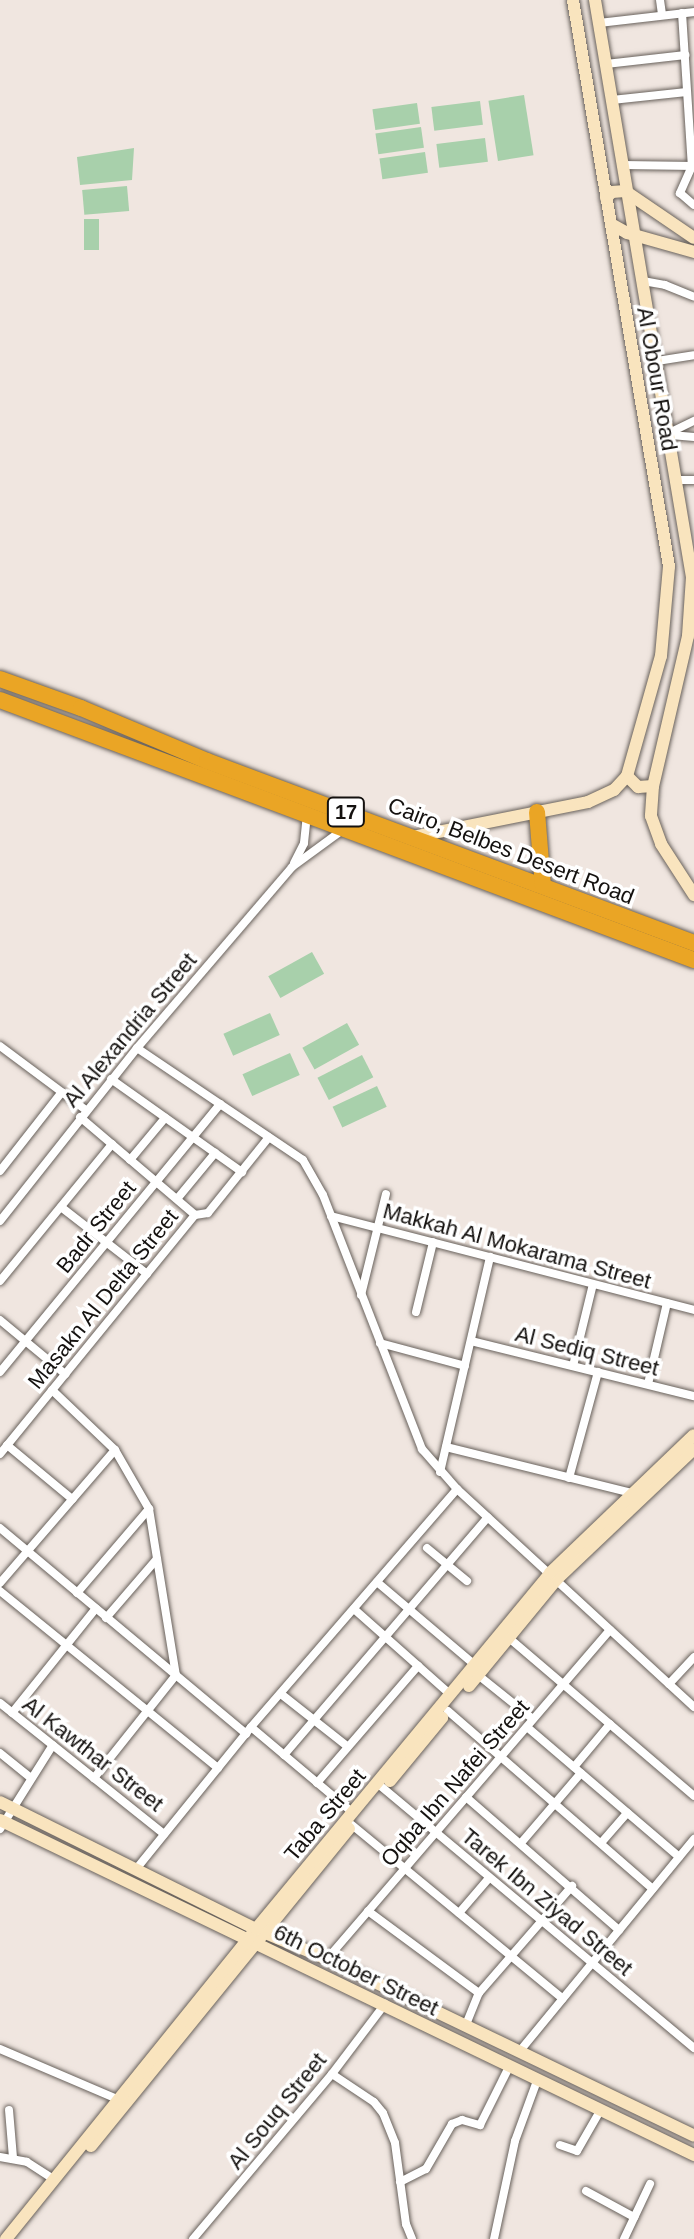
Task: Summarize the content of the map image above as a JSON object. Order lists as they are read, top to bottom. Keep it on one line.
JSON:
{"streets":{"highway":["17","Cairo, Belbes Desert Road"],"street":["Al Obour Road","Al Alexandria Street","Badr Street","Makkah Al Mokarama Street","Masakn Al Delta Street","Al Sediq Street","Al Kawthar Street","Oqba Ibn Nafei Street","Taba Street","Tarek Ibn Ziyad Street","6th October Street","Al Souq Street"]},"crossings":[["Cairo, Belbes Desert Road","Al Alexandria Street"],["Oqba Ibn Nafei Street","Tarek Ibn Ziyad Street"],["Oqba Ibn Nafei Street","6th October Street"],["Taba Street","Tarek Ibn Ziyad Street"],["Taba Street","6th October Street"],["6th October Street","Al Souq Street"]]}
